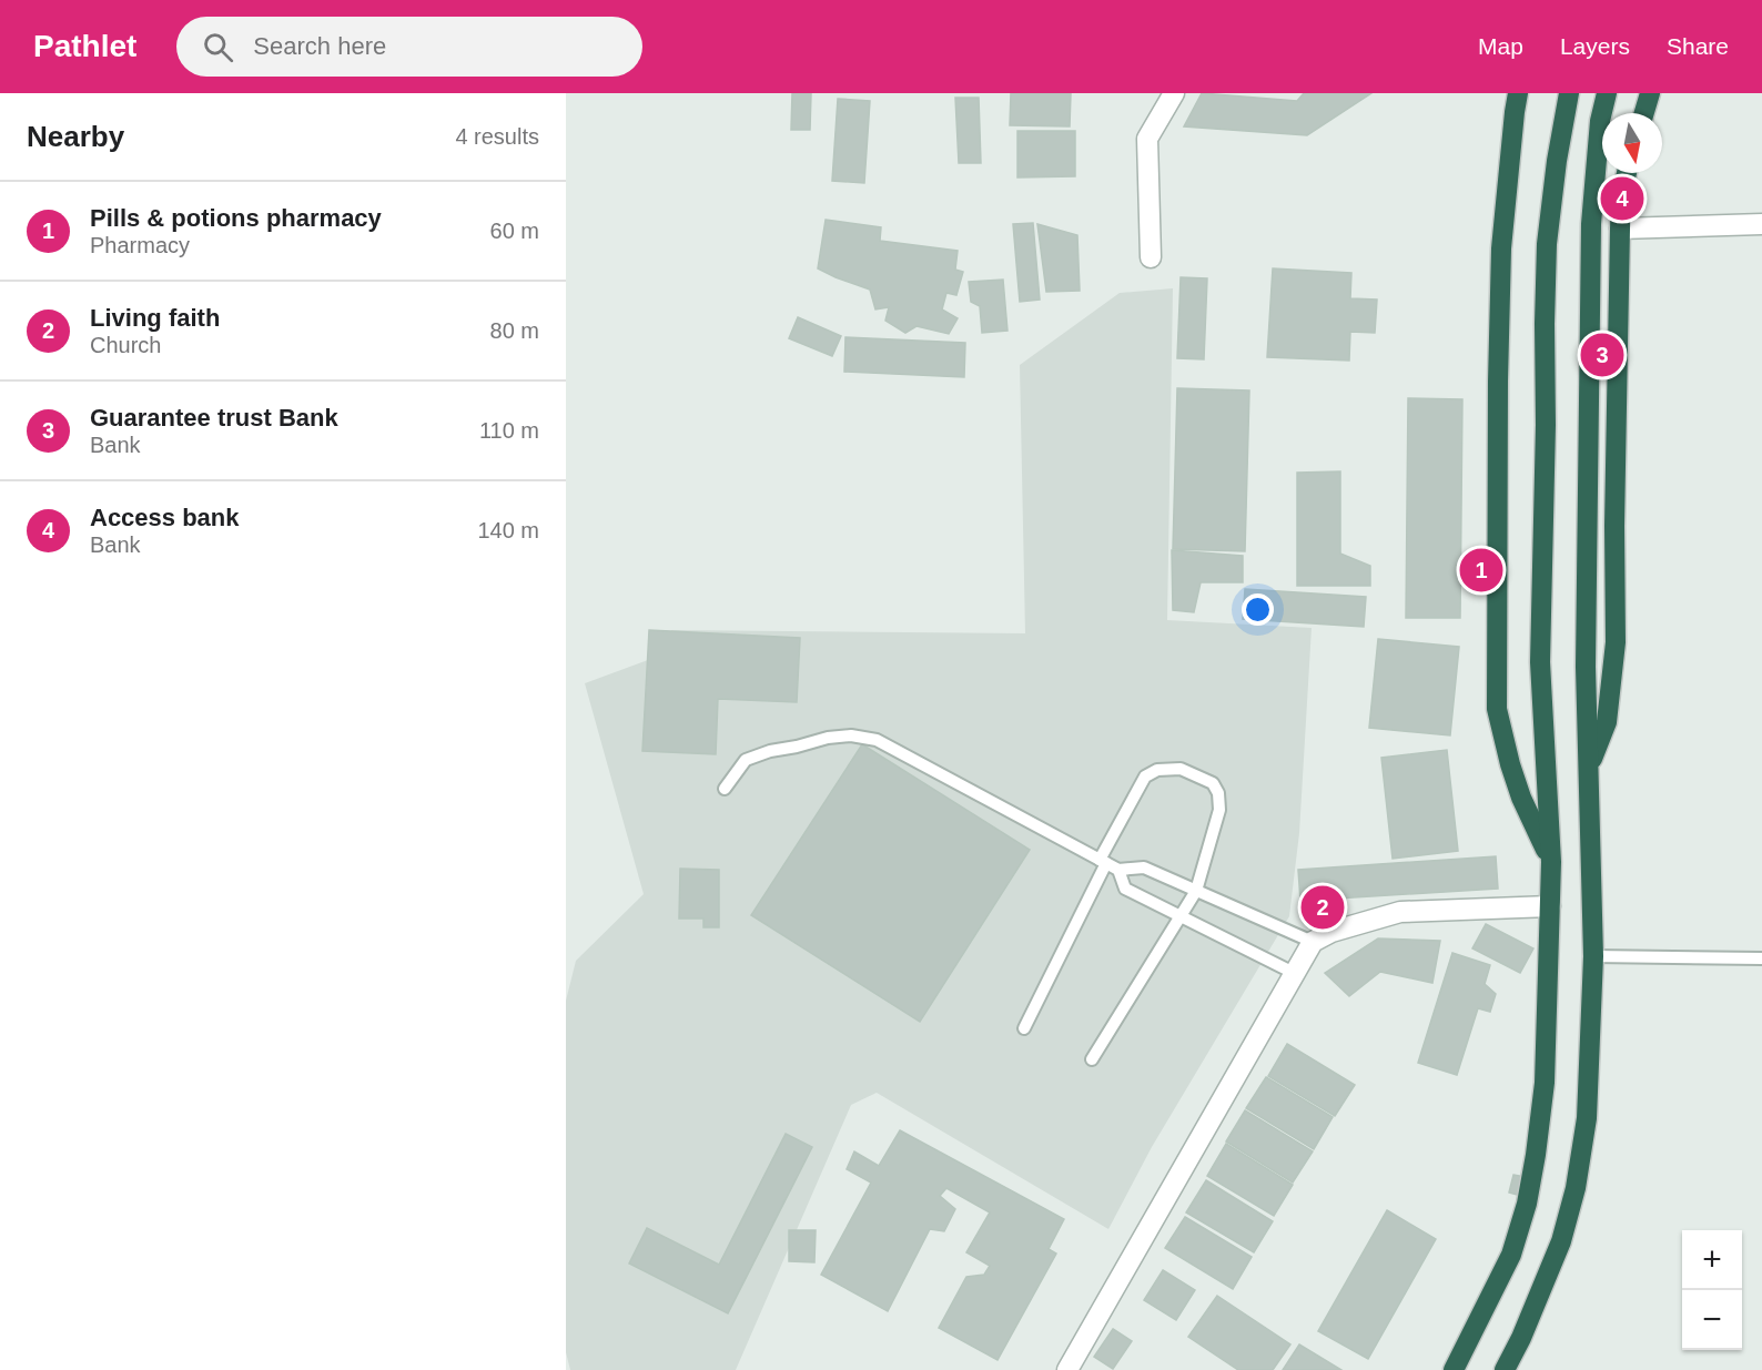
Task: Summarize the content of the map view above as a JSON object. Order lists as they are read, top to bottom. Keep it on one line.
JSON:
{"north":"bottom","page":{"header":"Pathlet","search":"Search here","nav":["Map","Layers","Share"],"heading":["Nearby","4 results"],"pins":["4","3","1","2"],"list":[{"mark":"1","name":"Pills & potions pharmacy","note":"Pharmacy","value":"60 m"},{"mark":"2","name":"Living faith","note":"Church","value":"80 m"},{"mark":"3","name":"Guarantee trust Bank","note":"Bank","value":"110 m"},{"mark":"4","name":"Access bank","note":"Bank","value":"140 m"}],"map_buttons":["+","−"]}}
